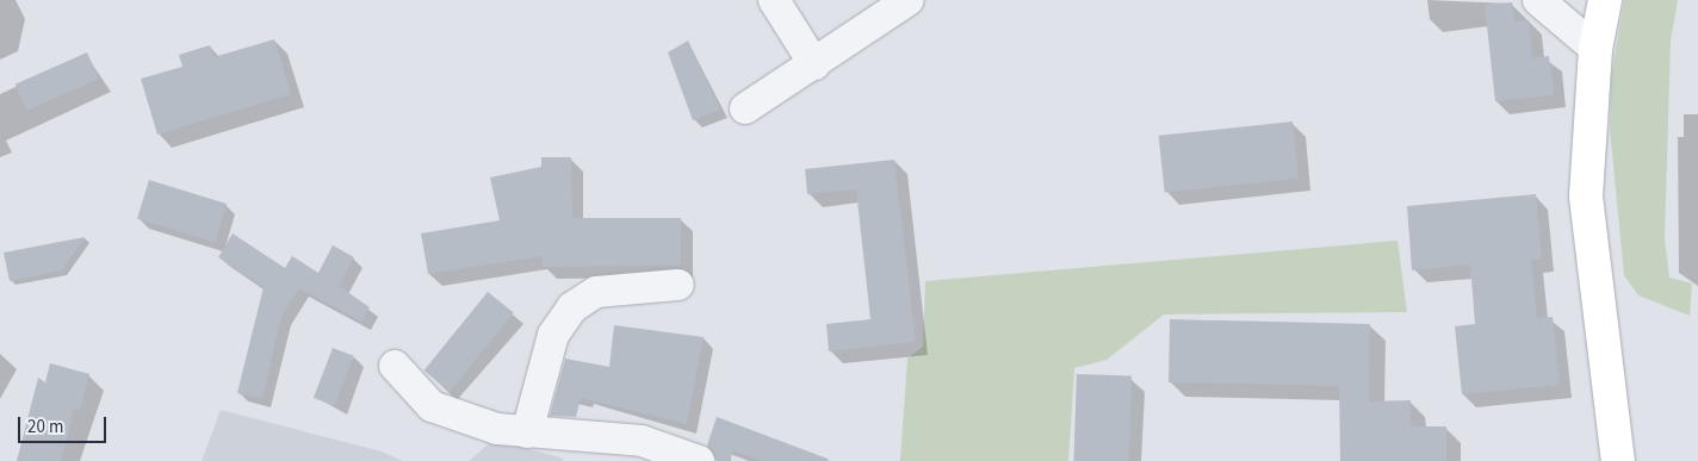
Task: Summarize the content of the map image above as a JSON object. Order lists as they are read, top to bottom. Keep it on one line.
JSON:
{"scale_bar":"20 m"}
